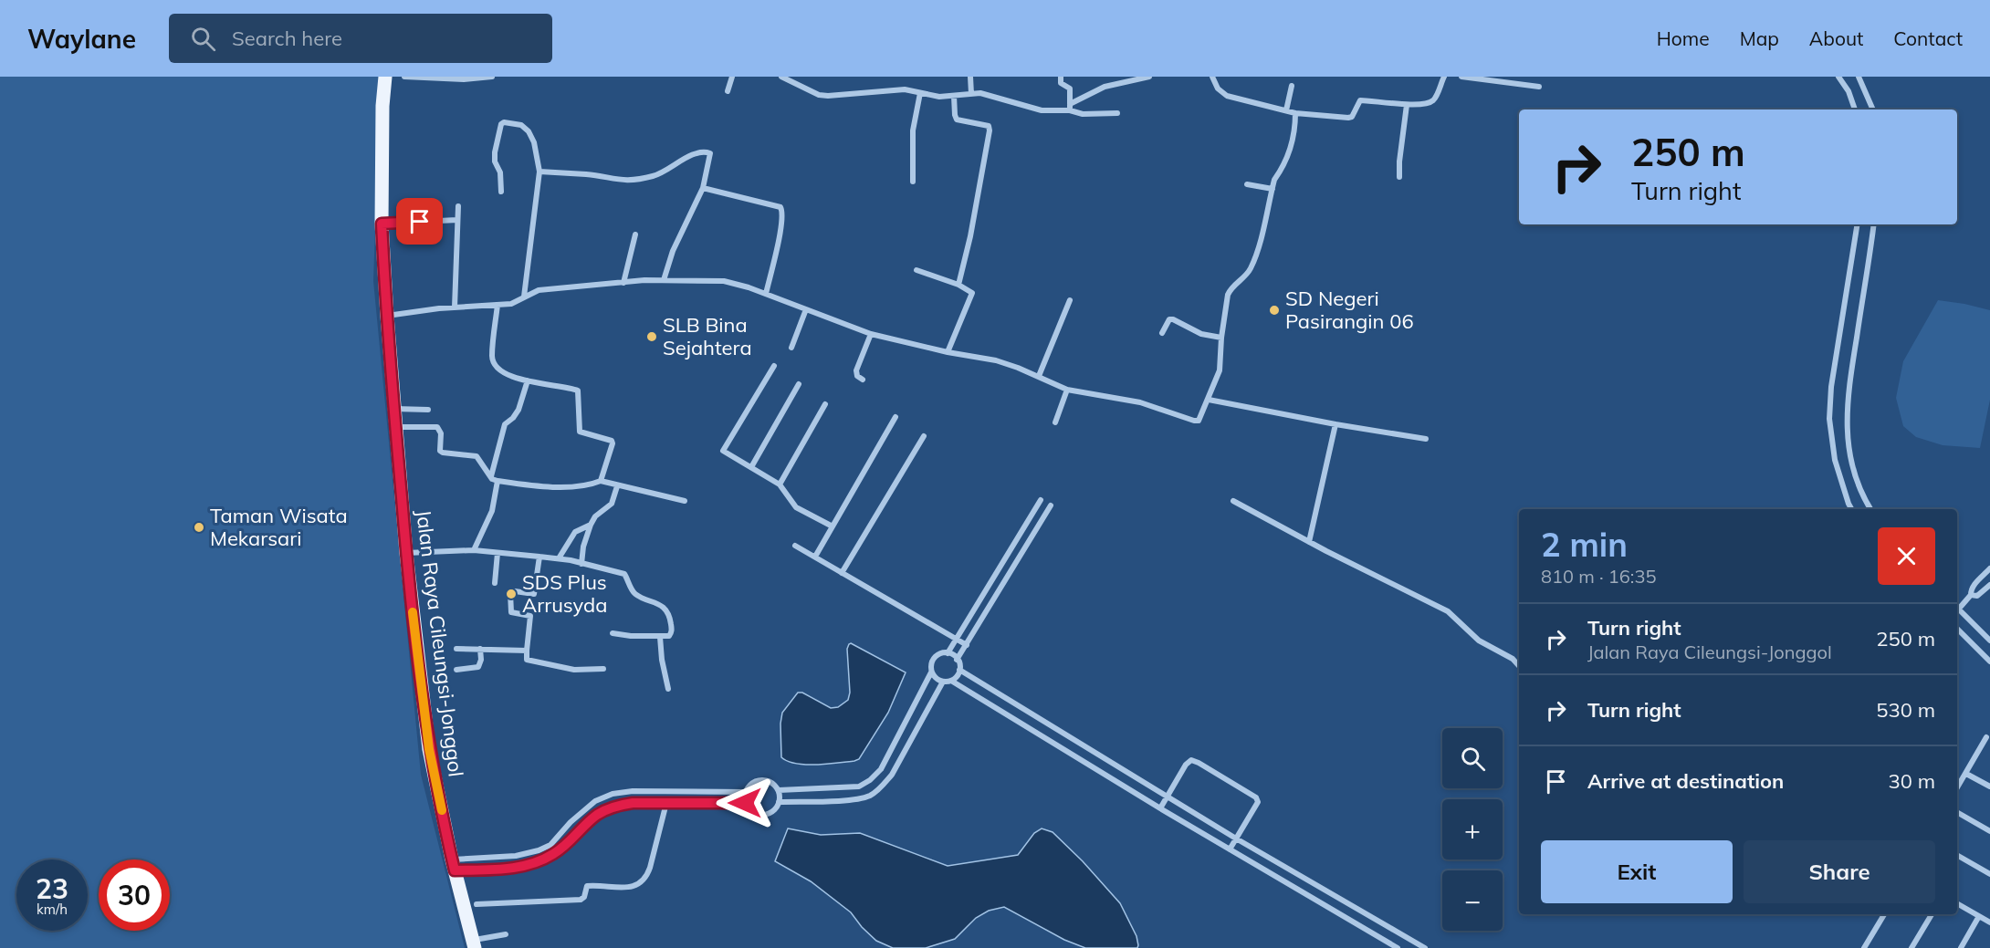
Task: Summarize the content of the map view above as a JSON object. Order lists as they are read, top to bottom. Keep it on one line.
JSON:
{"streets":{"main road":["Jalan Raya Cileungsi-Jonggol"]},"places":["SD Negeri Pasirangin 06","SLB Bina Sejahtera","Taman Wisata Mekarsari","SDS Plus Arrusyda"],"page":{"header":"Waylane","search":"Search here","nav":["Home","Map","About","Contact"],"turn":["250 m","Turn right"],"heading":["2 min","810 m · 16:35"],"list":[{"name":"Turn right","note":"Jalan Raya Cileungsi-Jonggol","value":"250 m"},{"name":"Turn right","value":"530 m"},{"name":"Arrive at destination","value":"30 m"}],"map_buttons":["+","−"],"buttons":["Exit","Share"],"speed":"23 km/h","limit":"30"}}
